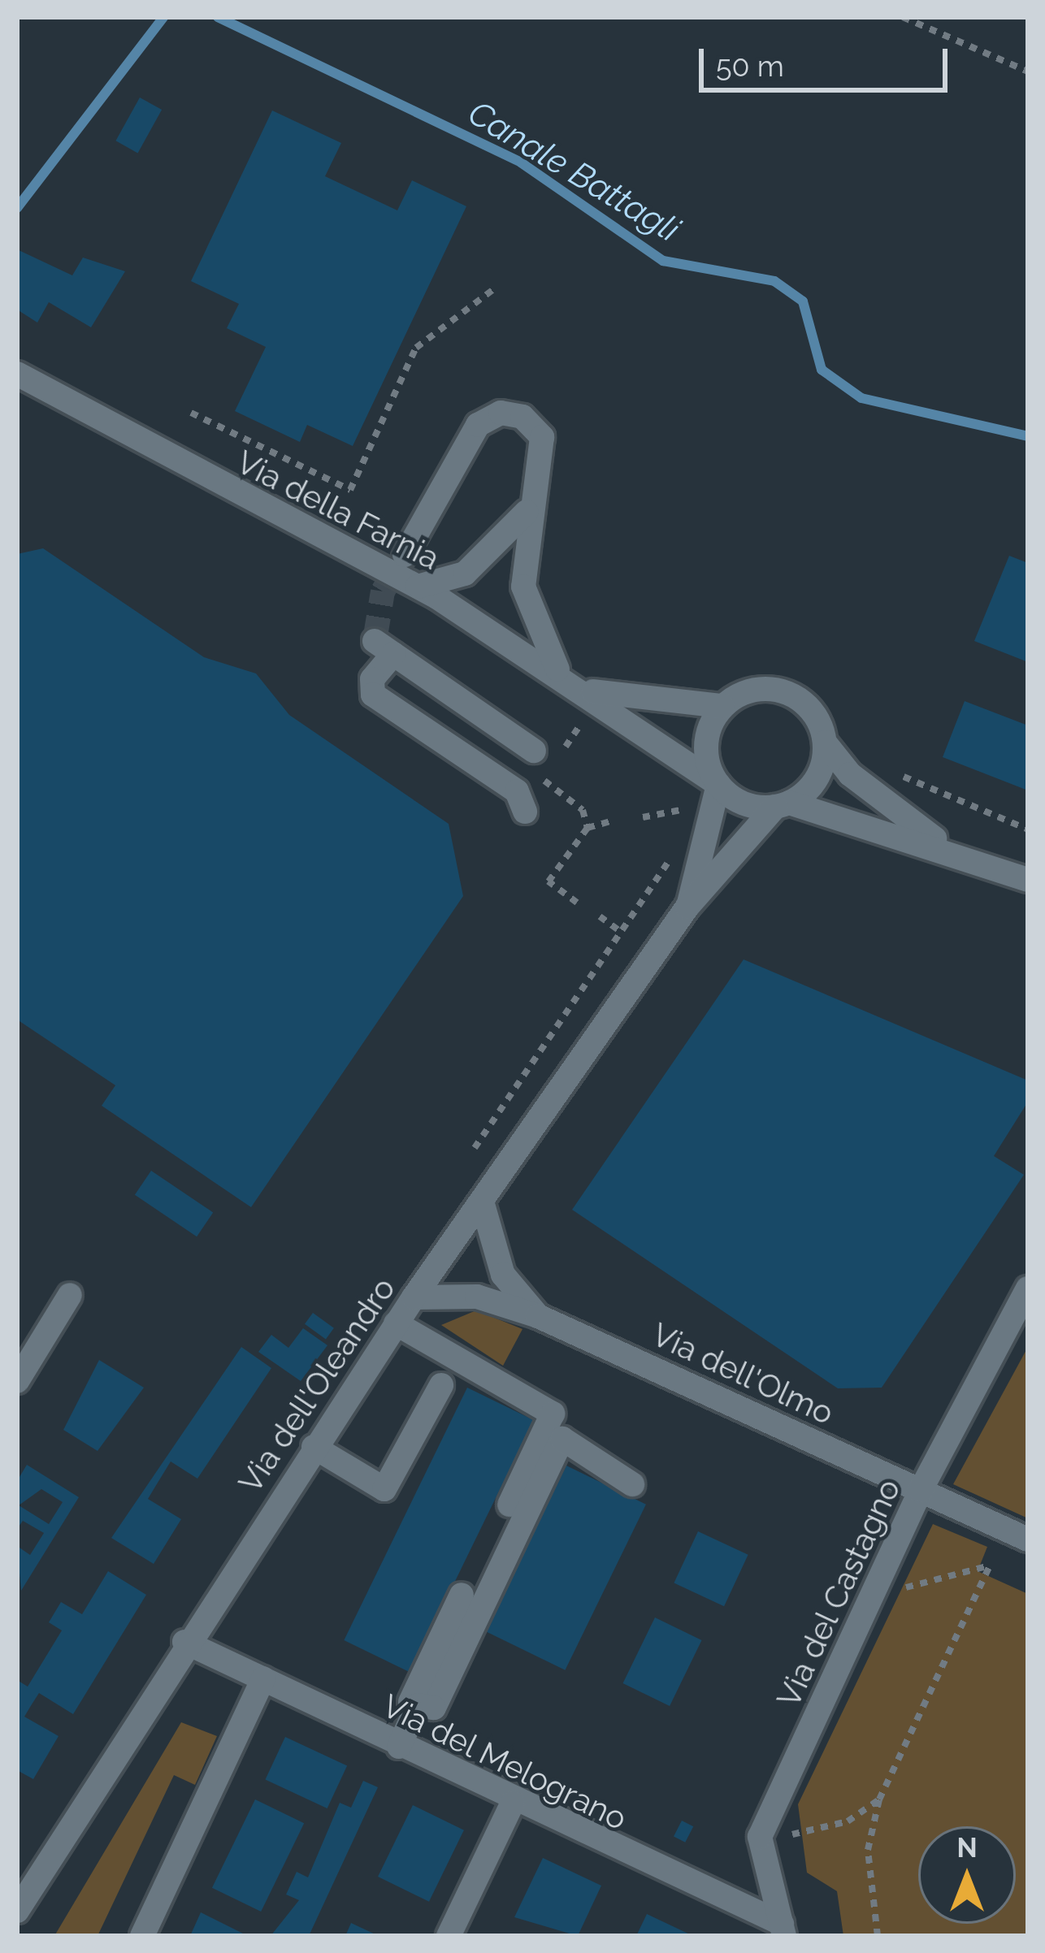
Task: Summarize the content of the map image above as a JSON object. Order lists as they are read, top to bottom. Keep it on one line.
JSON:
{"streets":{"street":["Via della Farnia","Via dell'Olmo","Via dell'Oleandro","Via del Castagno","Via del Melograno"]},"crossings":[["Via della Farnia","Via dell'Oleandro"],["Via dell'Olmo","Via del Castagno"],["Via dell'Oleandro","Via del Melograno"]],"water":["Canale Battagli"],"scale_bar":"50 m","north":"top"}
